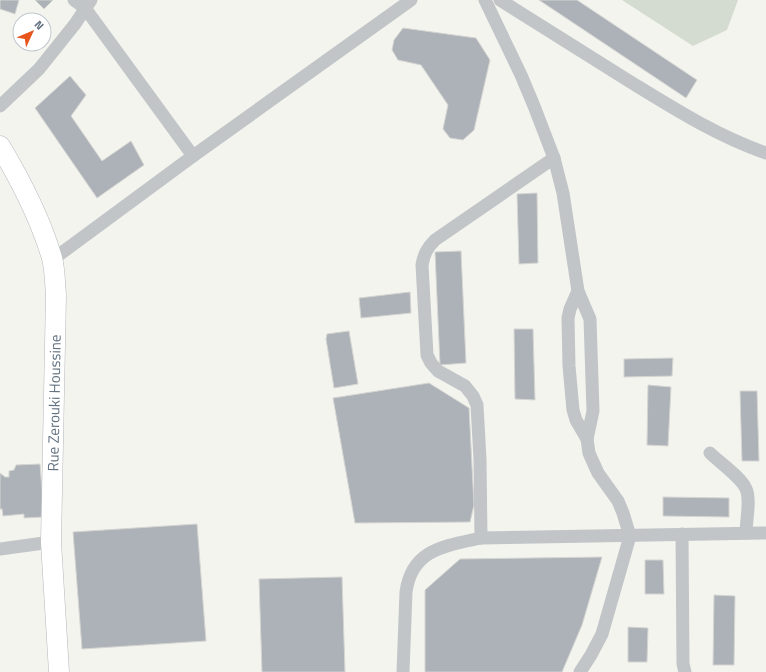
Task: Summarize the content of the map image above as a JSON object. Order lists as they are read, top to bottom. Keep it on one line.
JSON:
{"streets":{"main road":["Rue Zerouki Houssine"]},"north":"top right"}
